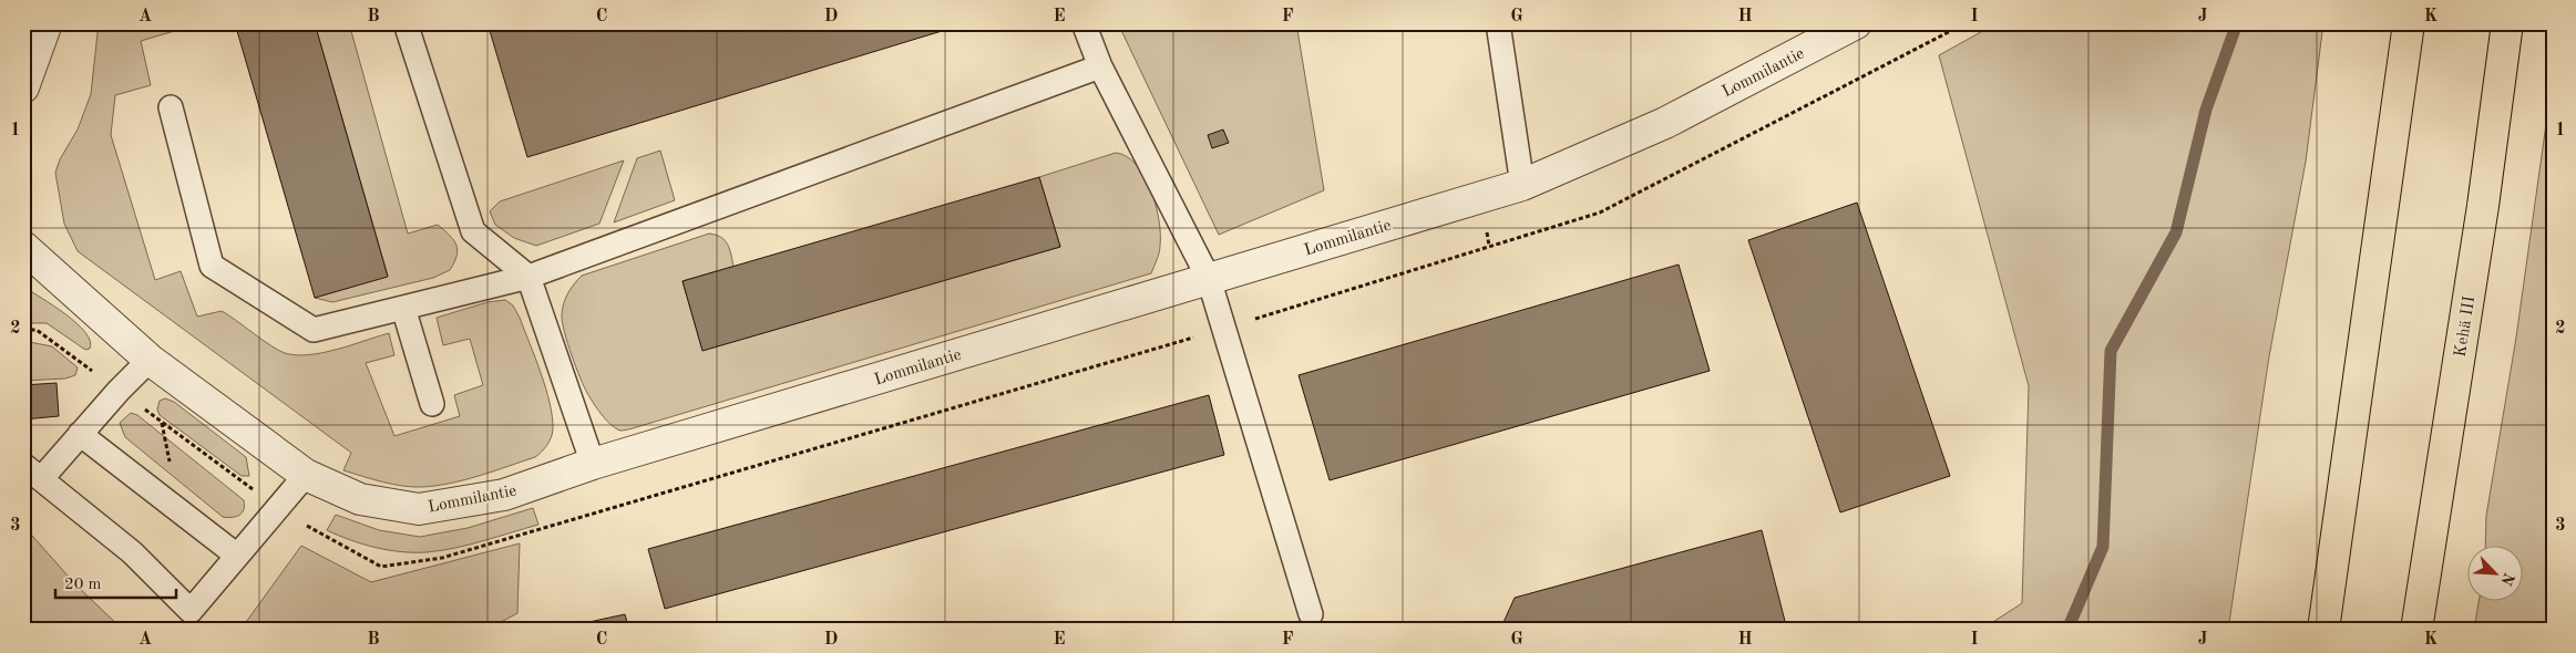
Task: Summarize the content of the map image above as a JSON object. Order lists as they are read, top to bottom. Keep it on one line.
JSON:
{"streets":{"highway":["Kehä III"],"street":["Lommilantie"]},"scale_bar":"20 m","north":"bottom right","grid":{"columns":["A","B","C","D","E","F","G","H","I","J","K"],"rows":["1","2","3"]}}
